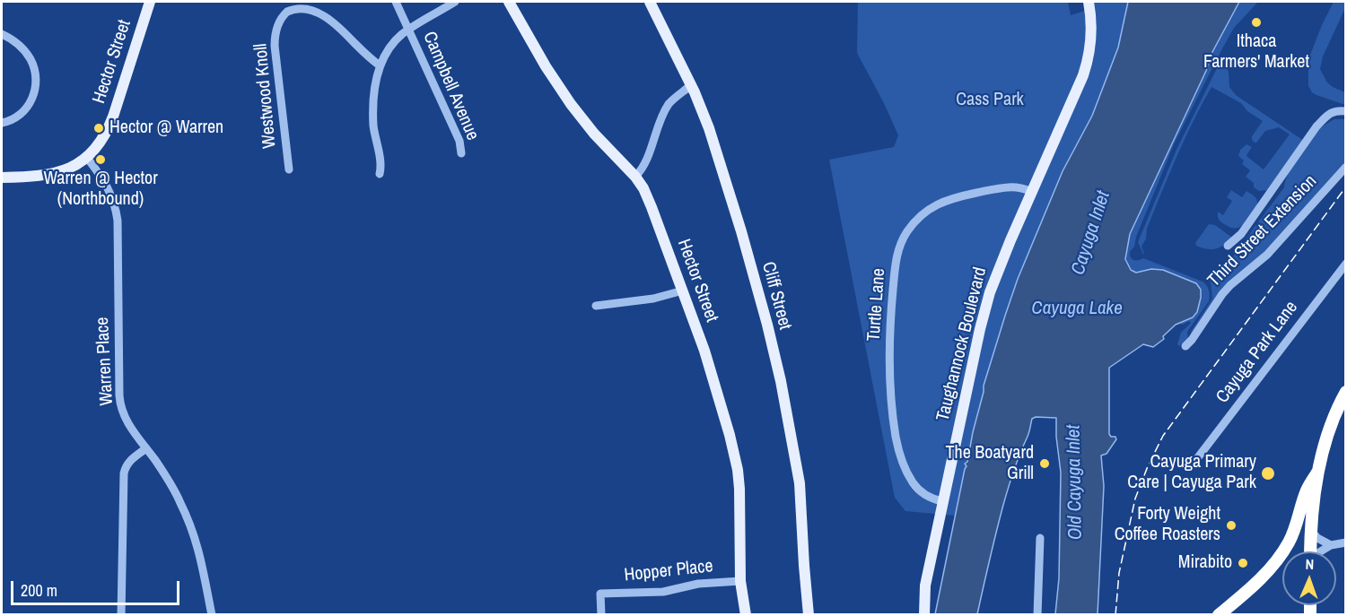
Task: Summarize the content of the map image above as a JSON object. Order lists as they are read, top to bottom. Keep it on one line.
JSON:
{"streets":{"main road":["Hector Street","Cliff Street","Taughannock Boulevard"],"street":["Campbell Avenue","Westwood Knoll","Third Street Extension","Turtle Lane","Cayuga Park Lane","Warren Place","Hopper Place"]},"crossings":[["Hector Street","Warren Place"],["Hector Street","Hopper Place"],["Turtle Lane","Taughannock Boulevard"]],"water":["Cayuga Inlet","Cayuga Lake","Old Cayuga Inlet"],"parks":["Cass Park"],"places":["Ithaca Farmers' Market","Hector @ Warren","Warren @ Hector (Northbound)","The Boatyard Grill","Cayuga Primary Care | Cayuga Park","Forty Weight Coffee Roasters","Mirabito"],"scale_bar":"200 m","north":"top"}
